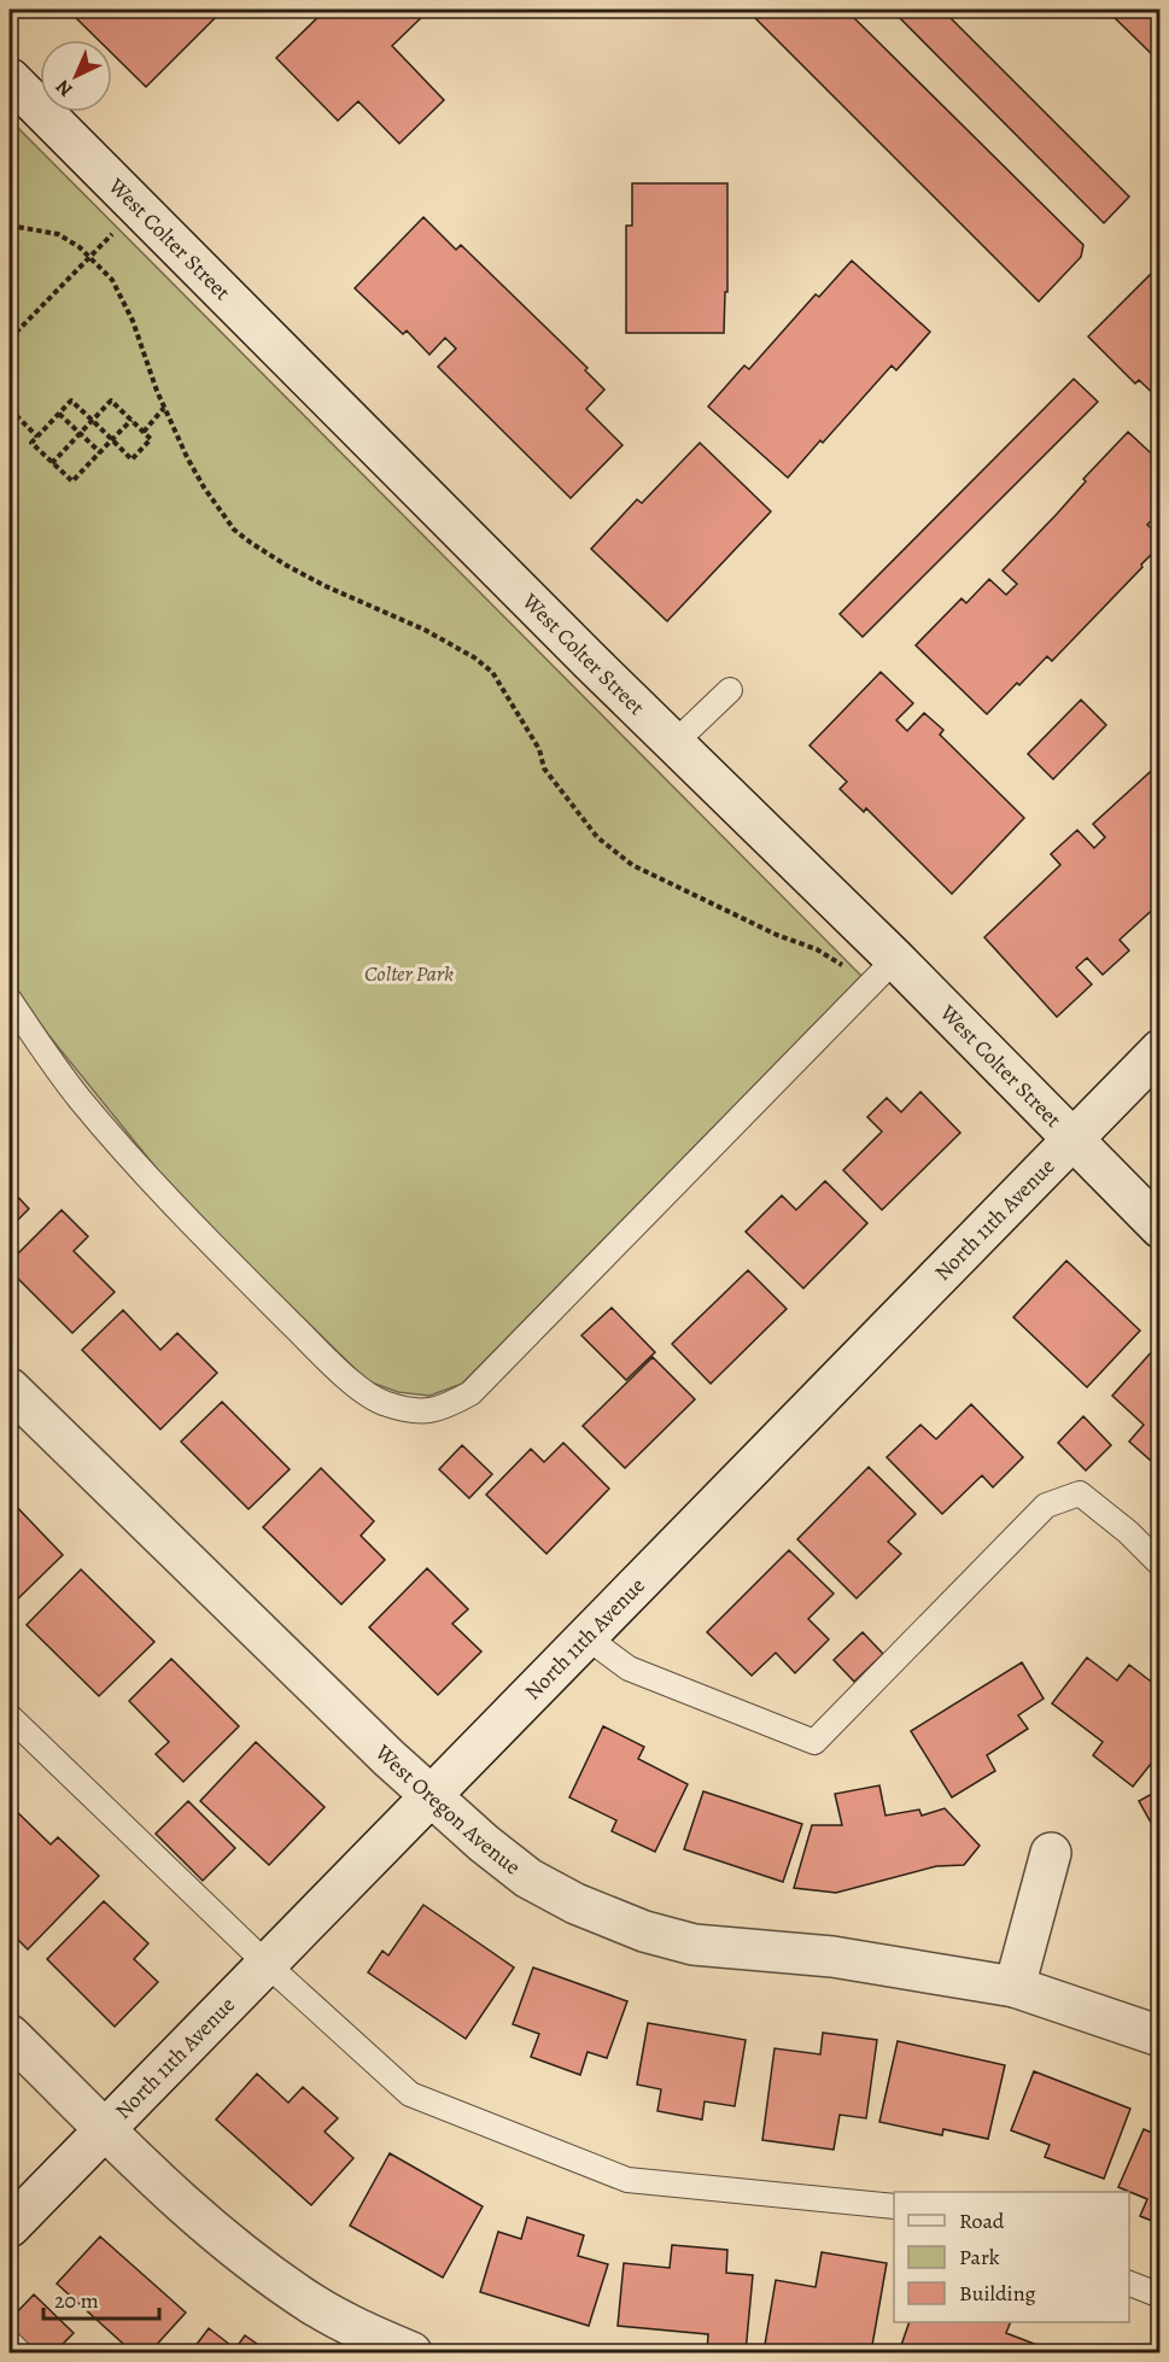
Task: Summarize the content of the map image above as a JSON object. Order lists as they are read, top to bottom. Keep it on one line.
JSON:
{"streets":{"street":["West Colter Street","North 11th Avenue","West Oregon Avenue"]},"crossings":[["West Colter Street","North 11th Avenue"],["North 11th Avenue","West Oregon Avenue"]],"parks":["Colter Park"],"legend":["Road","Park","Building"],"scale_bar":"20 m","north":"bottom left"}
